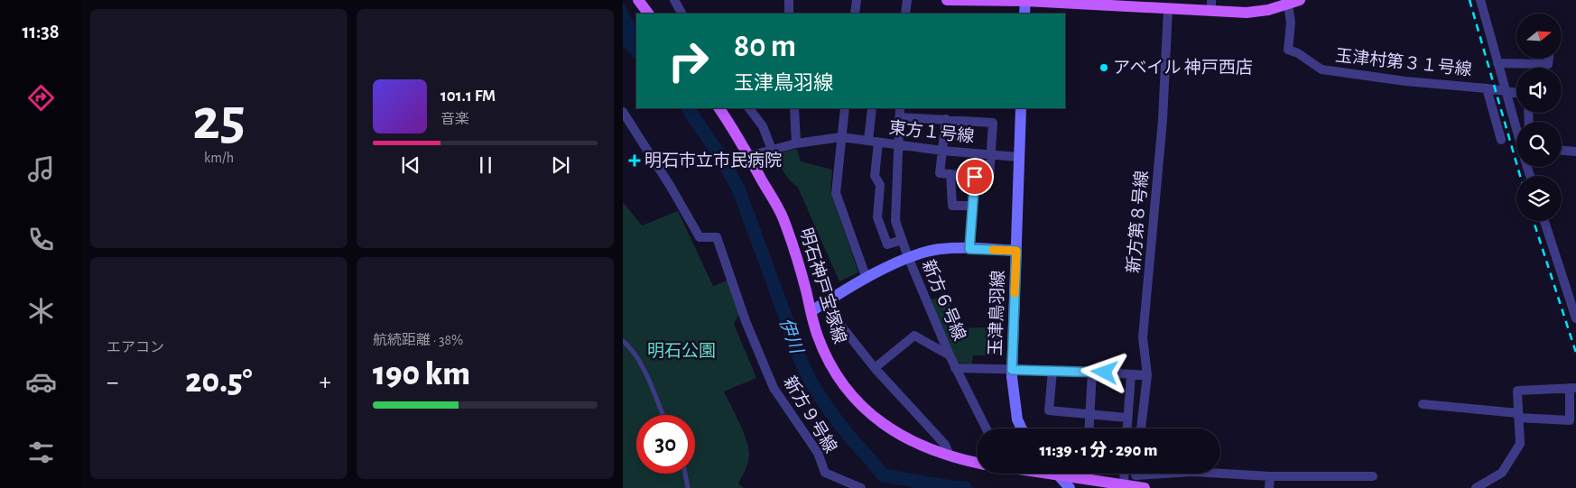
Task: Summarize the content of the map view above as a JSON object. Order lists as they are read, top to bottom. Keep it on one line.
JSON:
{"streets":{"main road":["明石神戸宝塚線"],"street":["玉津村第３１号線","東方１号線","新方第８号線","新方６号線","玉津鳥羽線","新方９号線"]},"crossings":[["東方１号線","明石神戸宝塚線"],["東方１号線","新方６号線"],["東方１号線","玉津鳥羽線"]],"water":["伊川"],"parks":["明石公園"],"places":{"other":["アベイル 神戸西店"],"health":["明石市立市民病院"]},"north":"right","page":{"tabs":"11:38","tile":[["25","km/h"],"エアコン",["航続距離 · 38%","190 km"]],"turn":["80 m","玉津鳥羽線"],"song":["101.1 FM","音楽"],"heat":["−","20.5°","+"],"limit":"30","trip":"11:39 · 1 分 · 290 m"}}
